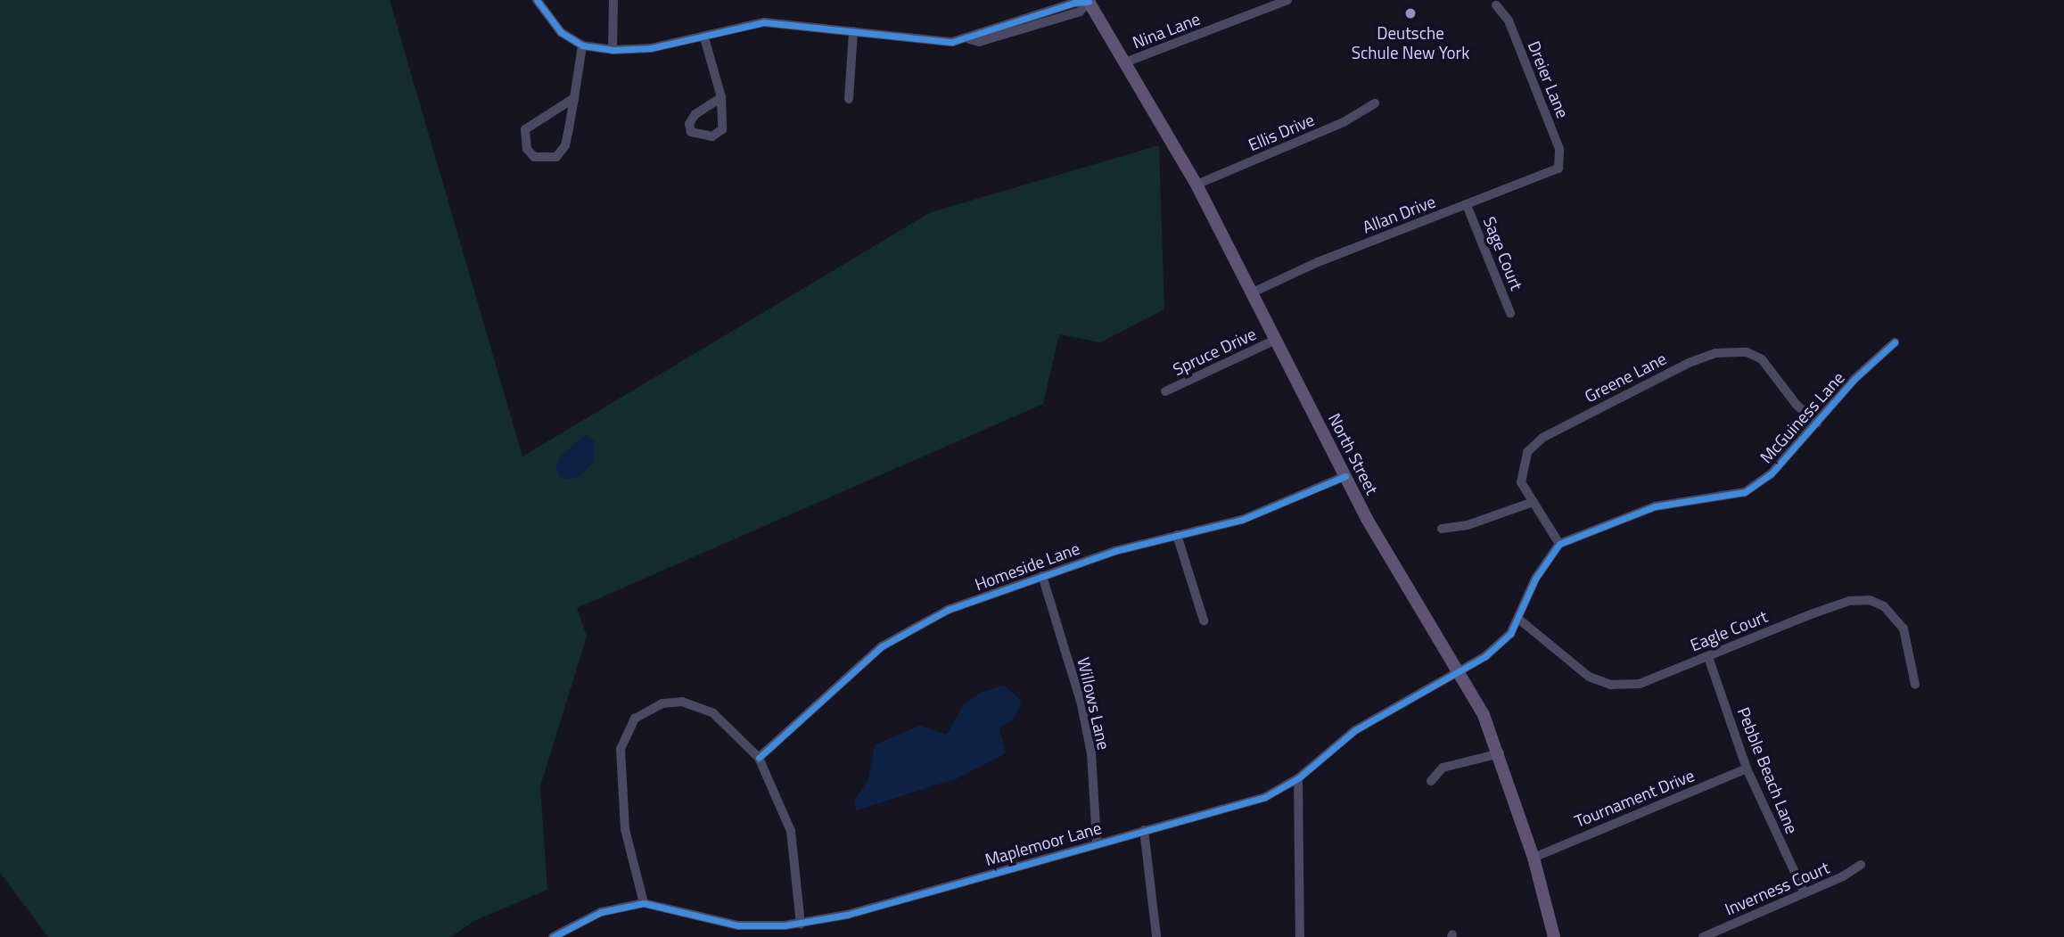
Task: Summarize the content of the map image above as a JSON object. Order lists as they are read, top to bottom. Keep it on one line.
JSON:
{"streets":{"main road":["North Street"],"street":["Nina Lane","Dreier Lane","Ellis Drive","Allan Drive","Sage Court","Spruce Drive","Greene Lane","McGuiness Lane","Homeside Lane","Eagle Court","Willows Lane","Pebble Beach Lane","Tournament Drive","Maplemoor Lane","Inverness Court"]},"crossings":[["Nina Lane","North Street"],["Dreier Lane","Allan Drive"],["Ellis Drive","North Street"],["Allan Drive","Sage Court"],["Allan Drive","North Street"],["Spruce Drive","North Street"],["Greene Lane","McGuiness Lane"],["North Street","Homeside Lane"],["North Street","Tournament Drive"],["North Street","Maplemoor Lane"],["Homeside Lane","Willows Lane"],["Eagle Court","Pebble Beach Lane"],["Willows Lane","Maplemoor Lane"],["Pebble Beach Lane","Tournament Drive"],["Pebble Beach Lane","Inverness Court"]],"places":["Deutsche Schule New York"]}
